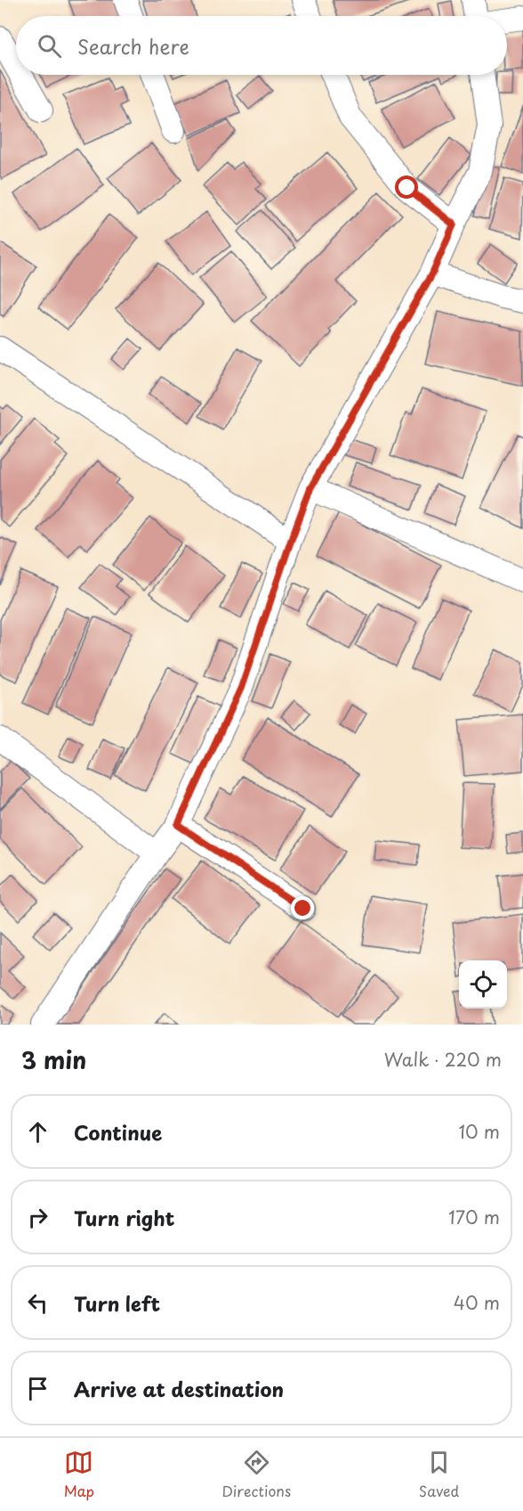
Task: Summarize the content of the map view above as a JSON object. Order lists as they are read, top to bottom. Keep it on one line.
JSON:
{"page":{"search":"Search here","heading":["3 min","Walk · 220 m"],"list":[["Continue","10 m"],["Turn right","170 m"],["Turn left","40 m"],"Arrive at destination"],"nav":["Map","Directions","Saved"]}}
